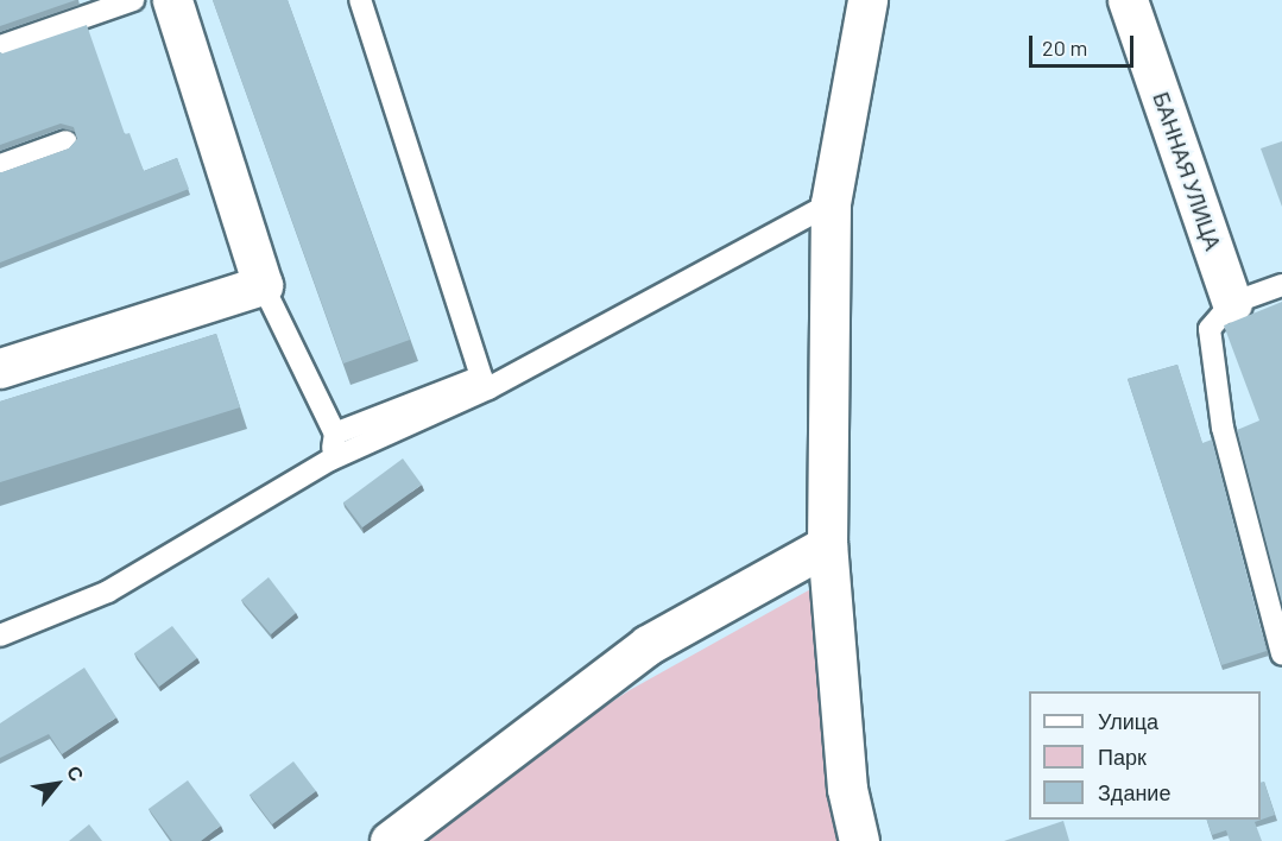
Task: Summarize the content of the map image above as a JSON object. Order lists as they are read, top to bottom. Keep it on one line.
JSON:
{"streets":{"street":["БАННАЯ УЛИЦА"]},"legend":["Улица","Парк","Здание"],"scale_bar":"20 m","north":"top right"}
